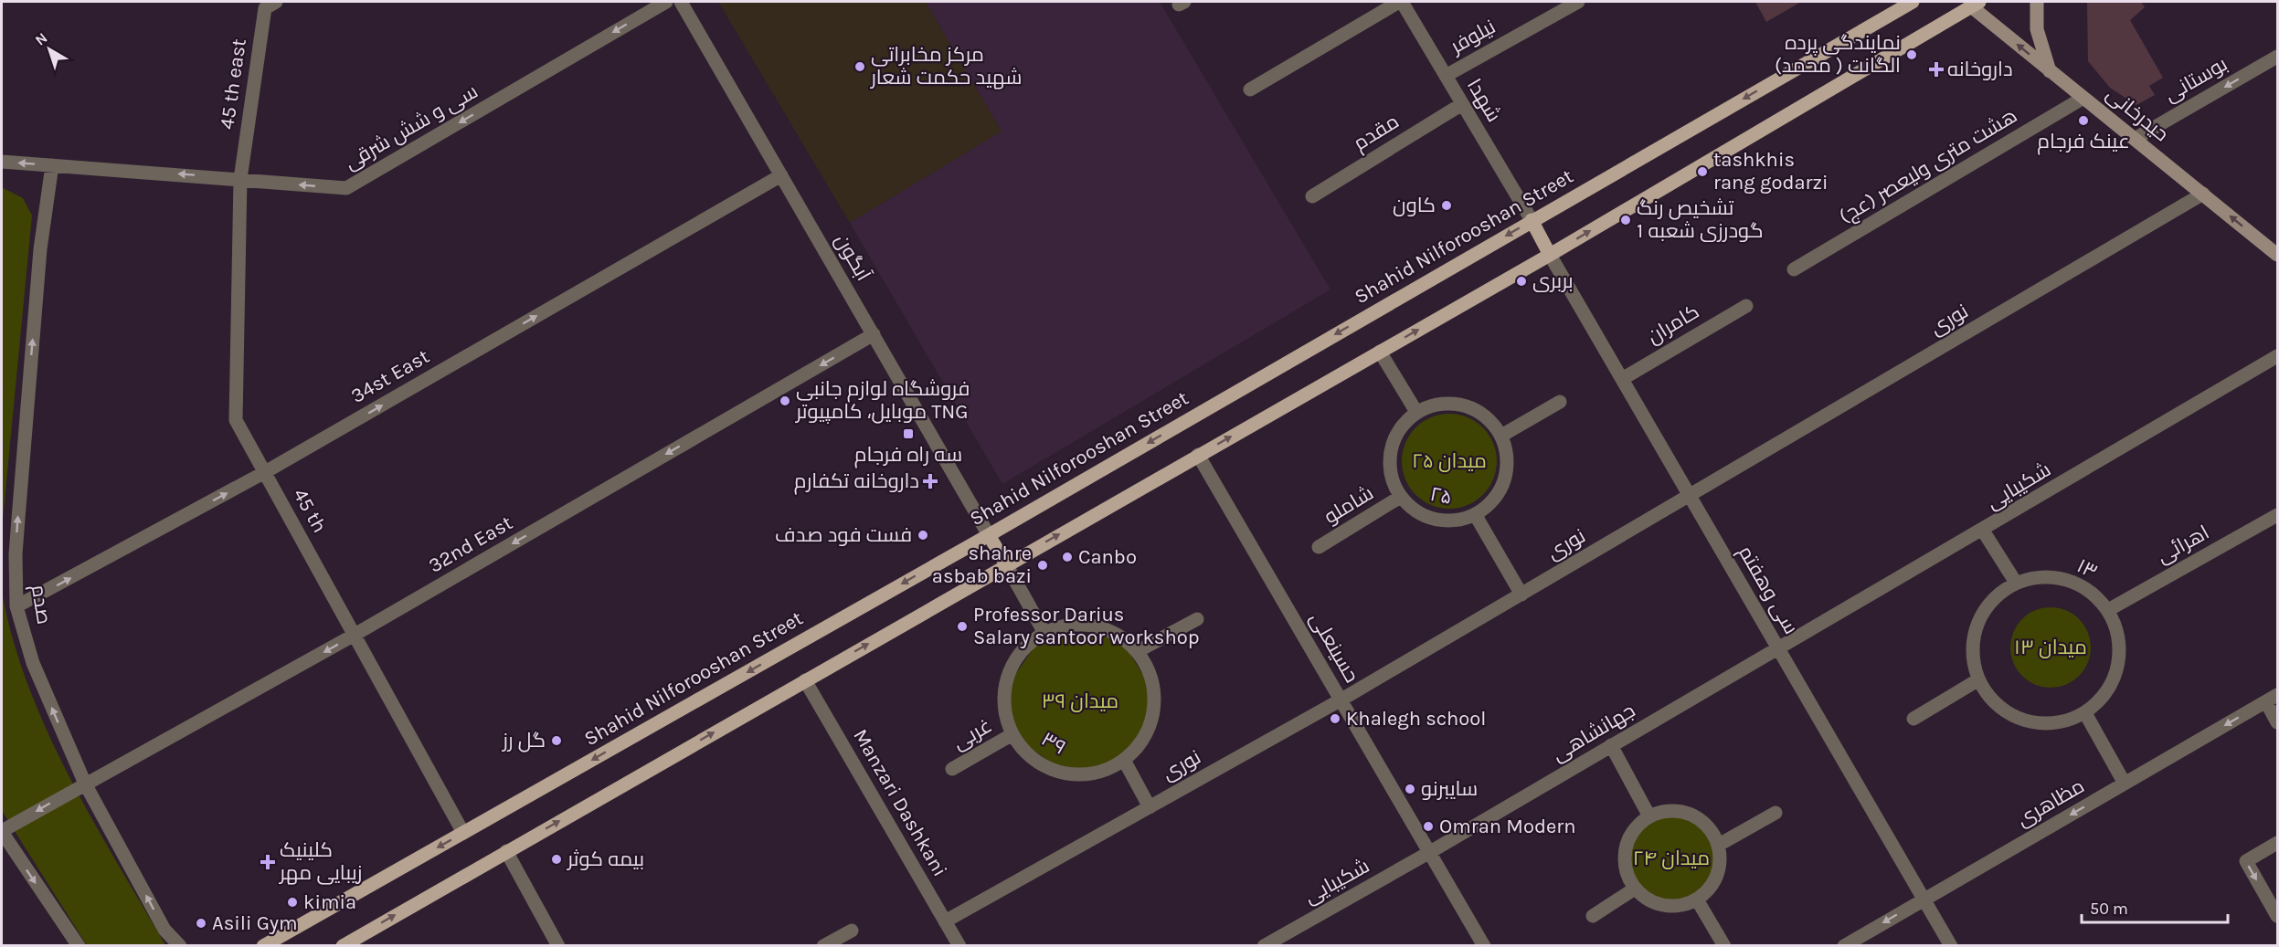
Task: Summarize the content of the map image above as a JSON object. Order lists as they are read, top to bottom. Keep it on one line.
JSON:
{"streets":{"main road":["حیدرخانی","Shahid Nilforooshan Street"],"street":["نیلوفر","بوستانی","45 th east","شهدا","سی و شش شرقی","مقدم","هشت متری ولیعصر (عج)","آبگون","نوری","کامران","34st East","شکیبایی","۲۵","شاملو","45 th","32nd East","اهرائی","۱۳","سی وهفتم","صدم","حسینعلی","جهانشاهی","غربی","۳۹","Manzari Dashkani","مظاهری"]},"crossings":[["نیلوفر","شهدا"],["بوستانی","حیدرخانی"],["45 th east","سی و شش شرقی"],["45 th east","45 th"],["شهدا","مقدم"],["شهدا","Shahid Nilforooshan Street"],["حیدرخانی","هشت متری ولیعصر (عج)"],["حیدرخانی","نوری"],["سی و شش شرقی","45 th"],["سی و شش شرقی","صدم"],["Shahid Nilforooshan Street","آبگون"],["Shahid Nilforooshan Street","45 th"],["آبگون","34st East"],["آبگون","32nd East"],["نوری","سی وهفتم"],["نوری","حسینعلی"],["نوری","Manzari Dashkani"],["کامران","سی وهفتم"],["34st East","45 th"],["34st East","صدم"],["شکیبایی","سی وهفتم"],["شکیبایی","حسینعلی"],["شکیبایی","جهانشاهی"],["۲۵","شاملو"],["45 th","32nd East"],["32nd East","صدم"],["اهرائی","۱۳"],["سی وهفتم","جهانشاهی"],["سی وهفتم","مظاهری"],["حسینعلی","جهانشاهی"],["غربی","۳۹"]],"one_way":["بوستانی","حیدرخانی","سی و شش شرقی","34st East","32nd East","صدم","مظاهری"],"parks":["میدان ۲۵","میدان ۱۳","میدان ۳۹","میدان ۲۴"],"places":{"other":["نمایندگی پرده الگانت ( محمد)","مرکز مخابراتی شهید حکمت شعار","عینک فرجام","tashkhis rang godarzi","کاون","تشخیص رنگ گودرزی شعبه 1","بربری","فروشگاه لوازم جانبی موبایل، کامپيوتر TNG","فست فود صدف","Canbo","shahre asbab bazi","Professor Darius Salary santoor workshop","Khalegh school","گل رز","سایبرنو","Omran Modern","بیمه کوثر","kimia","Asili Gym"],"health":["داروخانه","داروخانه تکفارم","کلینیک زیبایی مهر"],"transit":["سه راه فرجام"]},"scale_bar":"50 m","north":"top left"}
